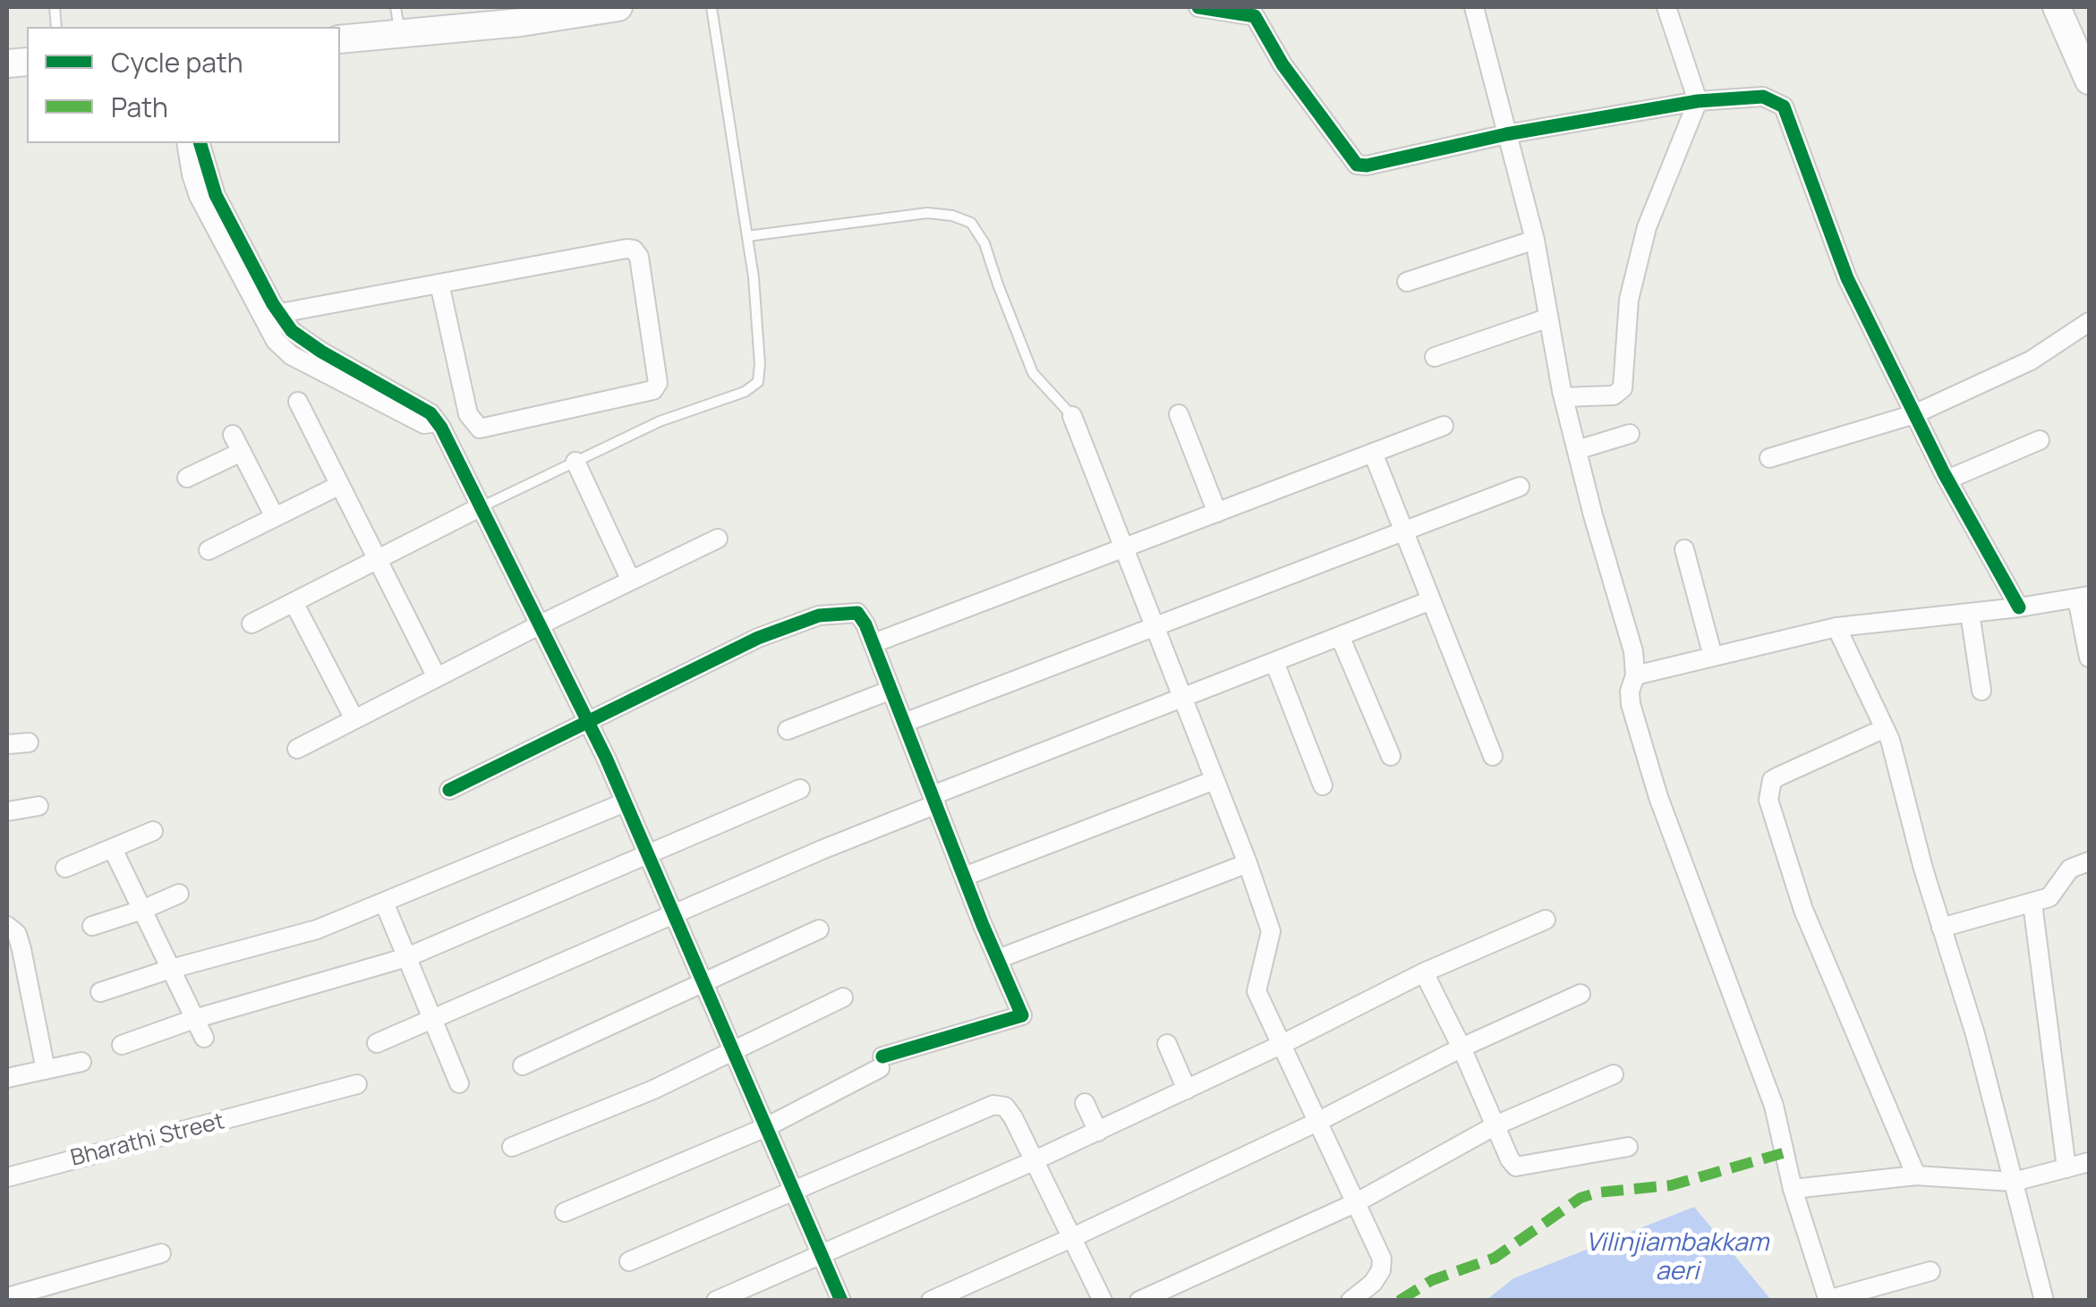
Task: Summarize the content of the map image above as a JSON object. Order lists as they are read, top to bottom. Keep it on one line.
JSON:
{"streets":{"street":["Bharathi Street"]},"water":["Vilinjiambakkam aeri"],"legend":["Cycle path","Path"]}
